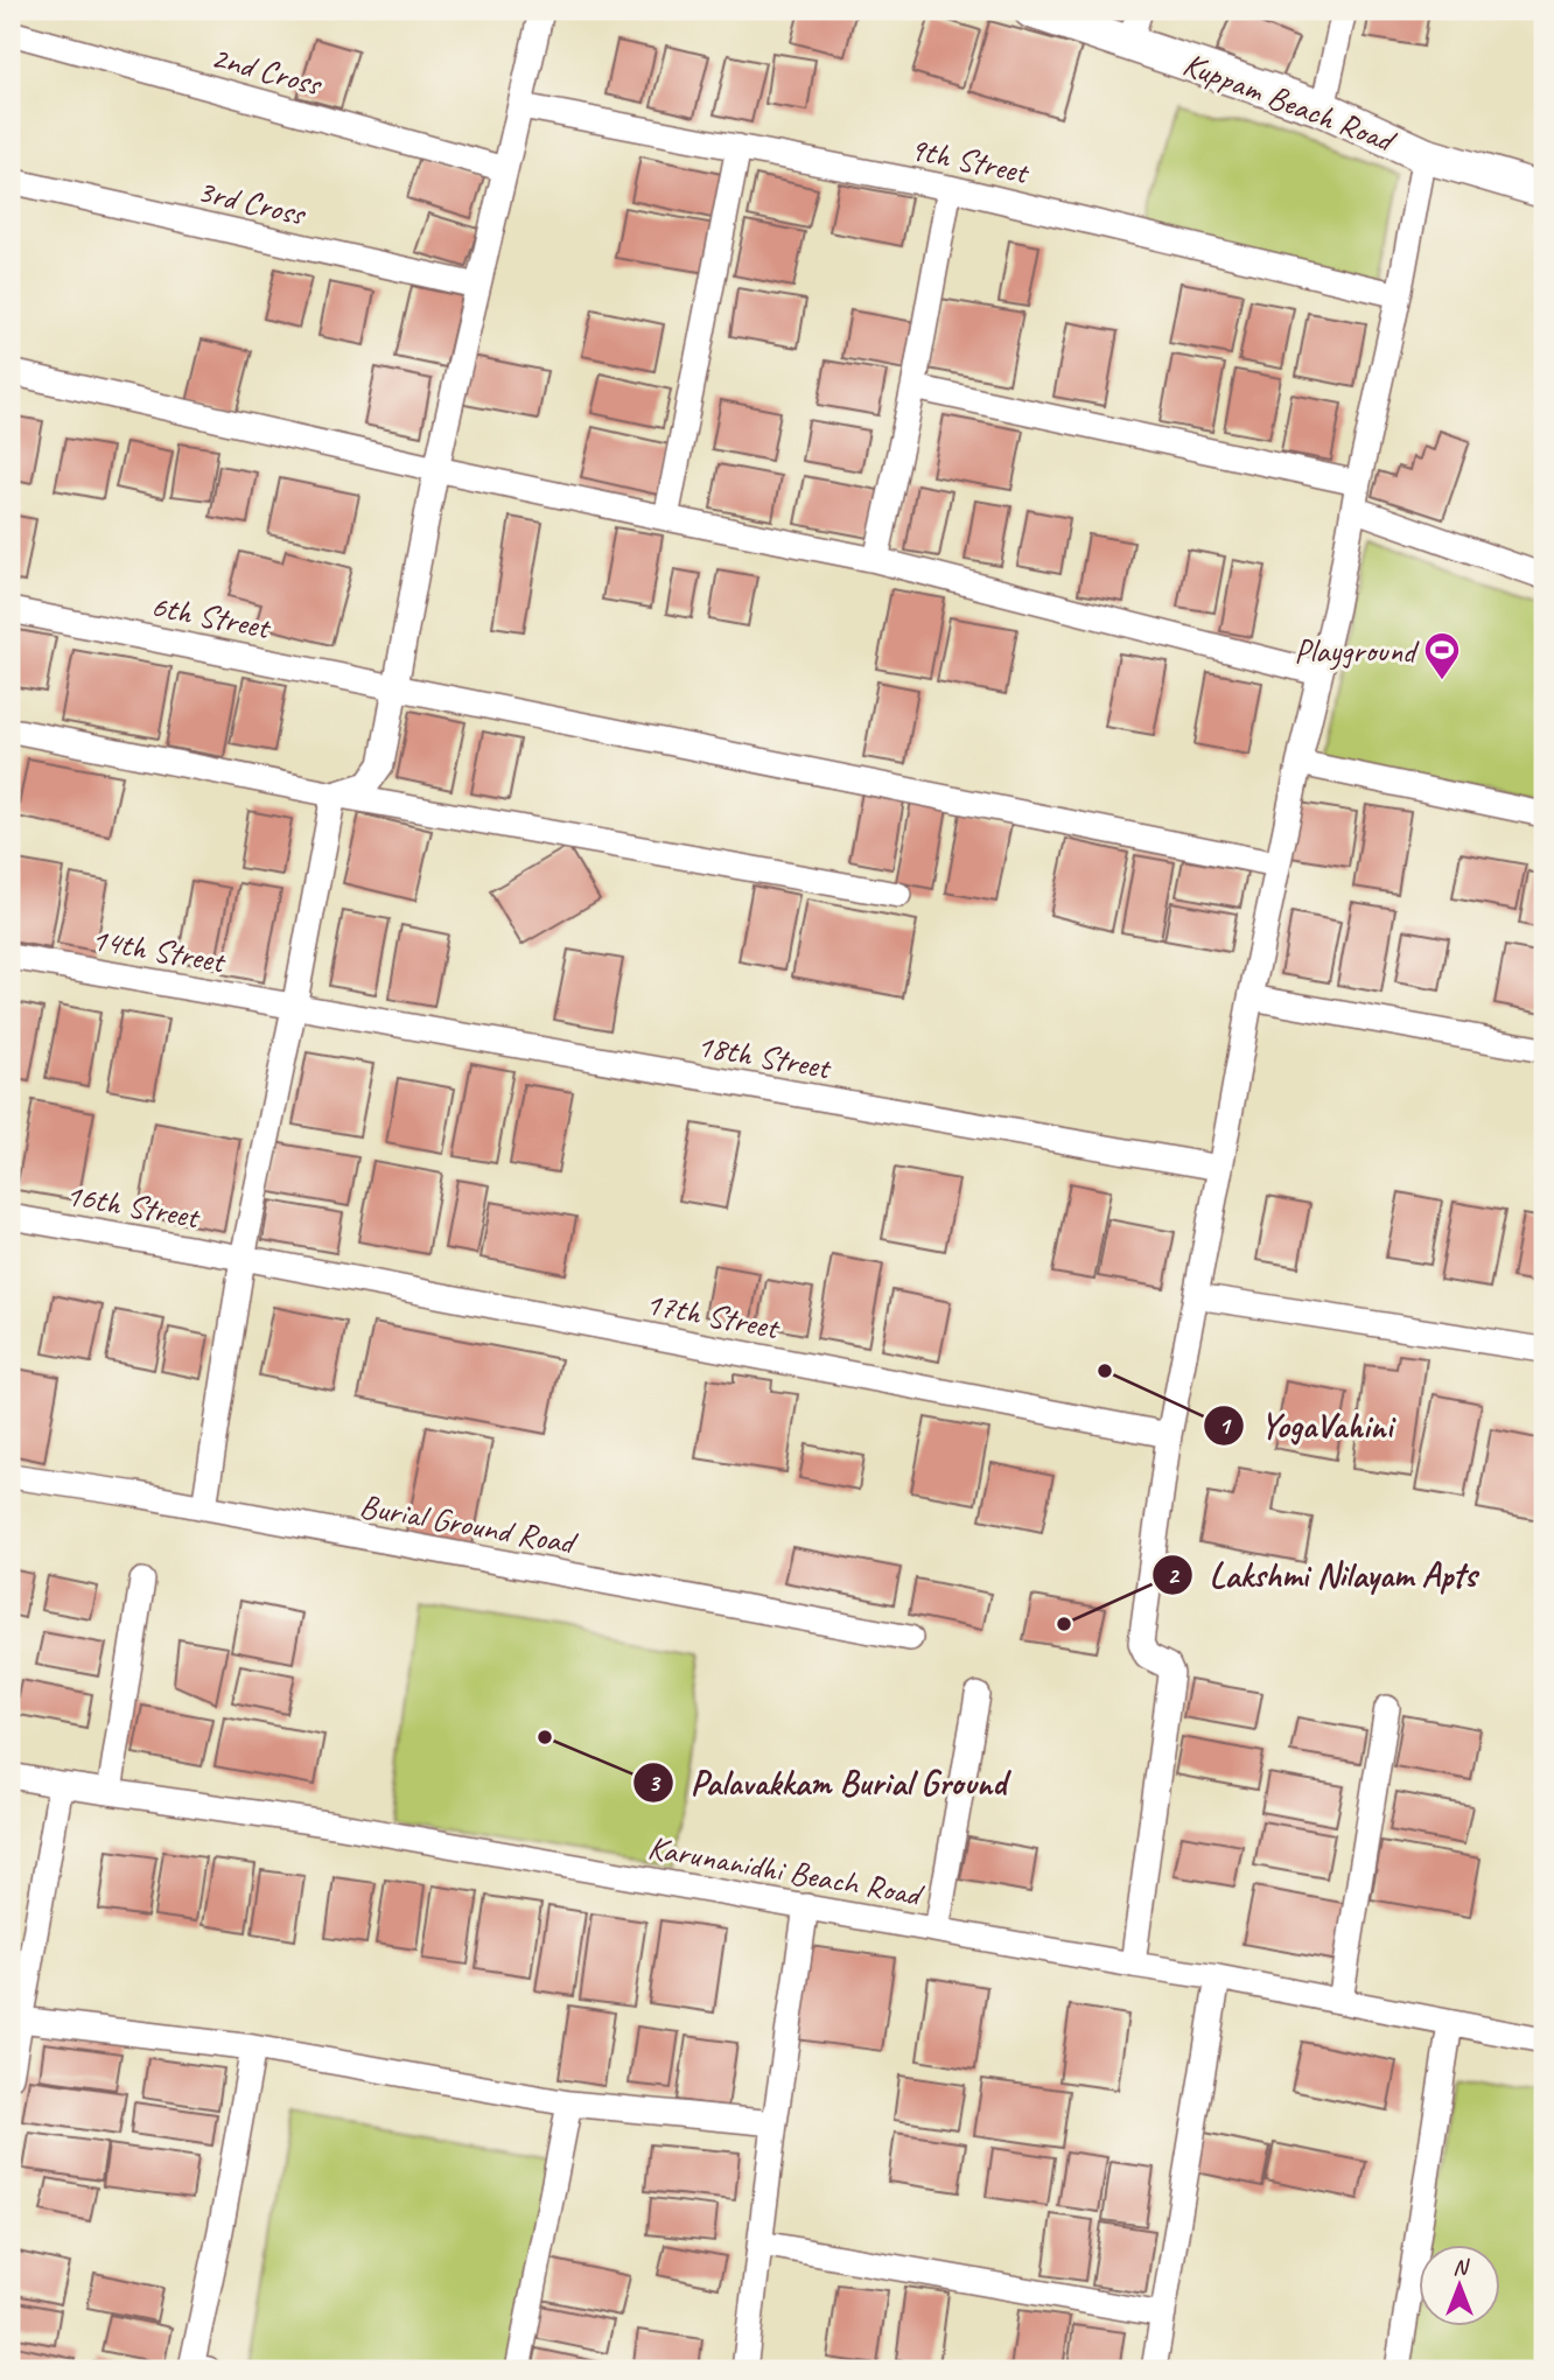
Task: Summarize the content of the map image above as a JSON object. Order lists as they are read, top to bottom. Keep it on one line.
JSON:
{"streets":{"street":["2nd Cross","Kuppam Beach Road","9th Street","3rd Cross","6th Street","14th Street","18th Street","16th Street","17th Street","Burial Ground Road","Karunanidhi Beach Road"]},"crossings":[["14th Street","18th Street"],["16th Street","17th Street"]],"places":{"sports":["Playground"],"other":["YogaVahini","Lakshmi Nilayam Apts","Palavakkam Burial Ground"]},"north":"top"}
